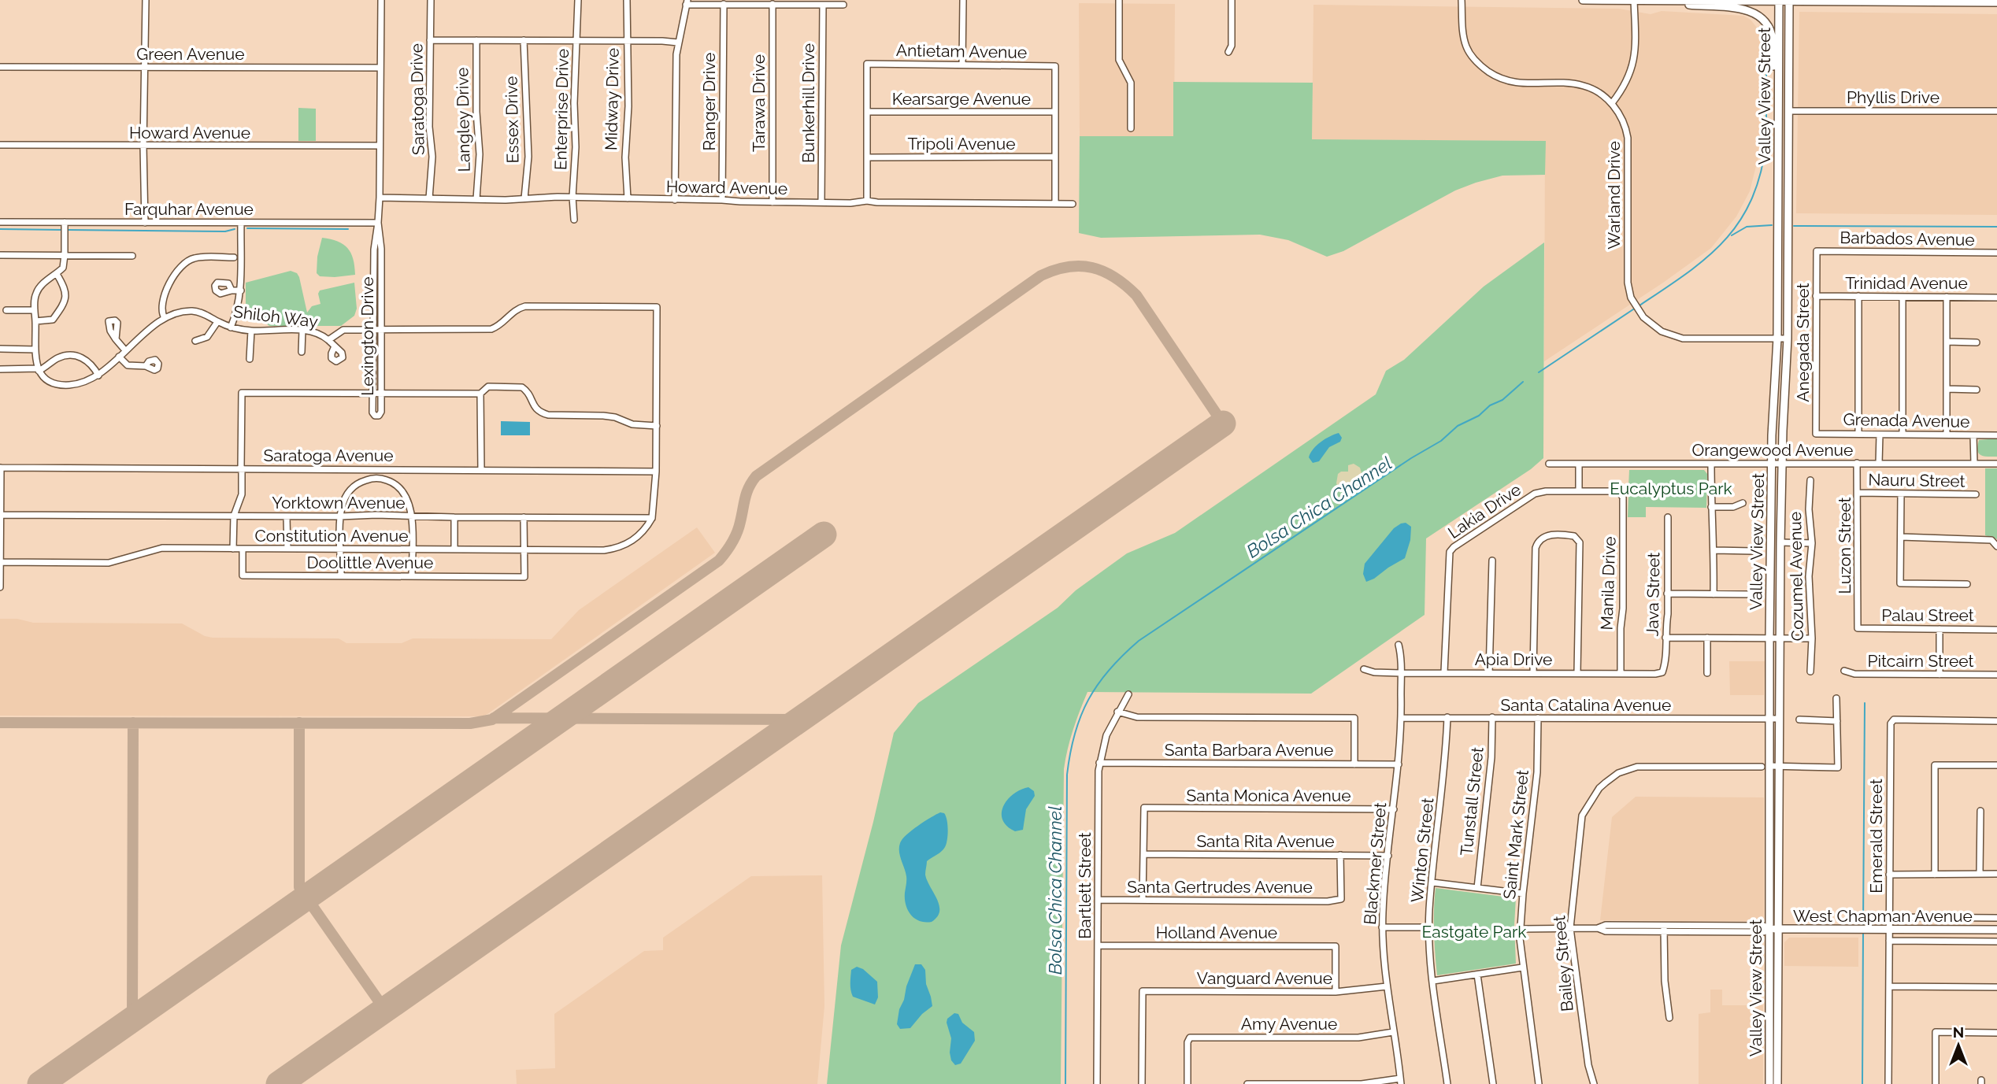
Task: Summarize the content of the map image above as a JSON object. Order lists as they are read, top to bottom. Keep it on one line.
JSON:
{"streets":{"main road":["Valley View Street","West Chapman Avenue"],"street":["Antietam Avenue","Green Avenue","Phyllis Drive","Kearsarge Avenue","Saratoga Drive","Midway Drive","Ranger Drive","Tarawa Drive","Bunkerhill Drive","Enterprise Drive","Langley Drive","Essex Drive","Howard Avenue","Tripoli Avenue","Warland Drive","Farquhar Avenue","Barbados Avenue","Trinidad Avenue","Shiloh Way","Lexington Drive","Anegada Street","Grenada Avenue","Orangewood Avenue","Saratoga Avenue","Nauru Street","Yorktown Avenue","Lakia Drive","Constitution Avenue","Luzon Street","Doolittle Avenue","Cozumel Avenue","Manila Drive","Java Street","Palau Street","Apia Drive","Pitcairn Street","Santa Catalina Avenue","Santa Barbara Avenue","Santa Monica Avenue","Tunstall Street","Saint Mark Street","Emerald Street","Santa Rita Avenue","Winton Street","Blackmer Street","Bartlett Street","Santa Gertrudes Avenue","Holland Avenue","Bailey Street","Vanguard Avenue","Amy Avenue"]},"crossings":[["Antietam Avenue","Kearsarge Avenue"],["Green Avenue","Lexington Drive"],["Valley View Street","Phyllis Drive"],["Valley View Street","Warland Drive"],["Valley View Street","Orangewood Avenue"],["Valley View Street","Santa Catalina Avenue"],["Valley View Street","West Chapman Avenue"],["Valley View Street","Bailey Street"],["Saratoga Drive","Howard Avenue"],["Midway Drive","Howard Avenue"],["Ranger Drive","Howard Avenue"],["Tarawa Drive","Howard Avenue"],["Bunkerhill Drive","Howard Avenue"],["Enterprise Drive","Howard Avenue"],["Langley Drive","Howard Avenue"],["Essex Drive","Howard Avenue"],["Howard Avenue","Lexington Drive"],["Farquhar Avenue","Lexington Drive"],["Barbados Avenue","Anegada Street"],["Trinidad Avenue","Anegada Street"],["Shiloh Way","Lexington Drive"],["Shiloh Way","Saratoga Avenue"],["Shiloh Way","Yorktown Avenue"],["Shiloh Way","Constitution Avenue"],["Anegada Street","Grenada Avenue"],["Orangewood Avenue","Luzon Street"],["Nauru Street","Luzon Street"],["Yorktown Avenue","Constitution Avenue"],["Lakia Drive","Manila Drive"],["Lakia Drive","Apia Drive"],["Constitution Avenue","Doolittle Avenue"],["Luzon Street","Palau Street"],["Manila Drive","Apia Drive"],["Java Street","Apia Drive"],["Apia Drive","Blackmer Street"],["Santa Catalina Avenue","Tunstall Street"],["Santa Catalina Avenue","Saint Mark Street"],["Santa Catalina Avenue","Winton Street"],["Santa Catalina Avenue","Blackmer Street"],["Santa Barbara Avenue","Blackmer Street"],["Santa Barbara Avenue","Bartlett Street"],["Santa Monica Avenue","Santa Rita Avenue"],["Santa Monica Avenue","Blackmer Street"],["Saint Mark Street","West Chapman Avenue"],["Emerald Street","West Chapman Avenue"],["Santa Rita Avenue","Blackmer Street"],["Santa Rita Avenue","Santa Gertrudes Avenue"],["Blackmer Street","Vanguard Avenue"],["Blackmer Street","Amy Avenue"],["Bartlett Street","Santa Gertrudes Avenue"],["Bartlett Street","Holland Avenue"],["West Chapman Avenue","Bailey Street"],["Holland Avenue","Vanguard Avenue"]],"water":["Bolsa Chica Channel"],"parks":["Eucalyptus Park","Eastgate Park"],"north":"top"}
